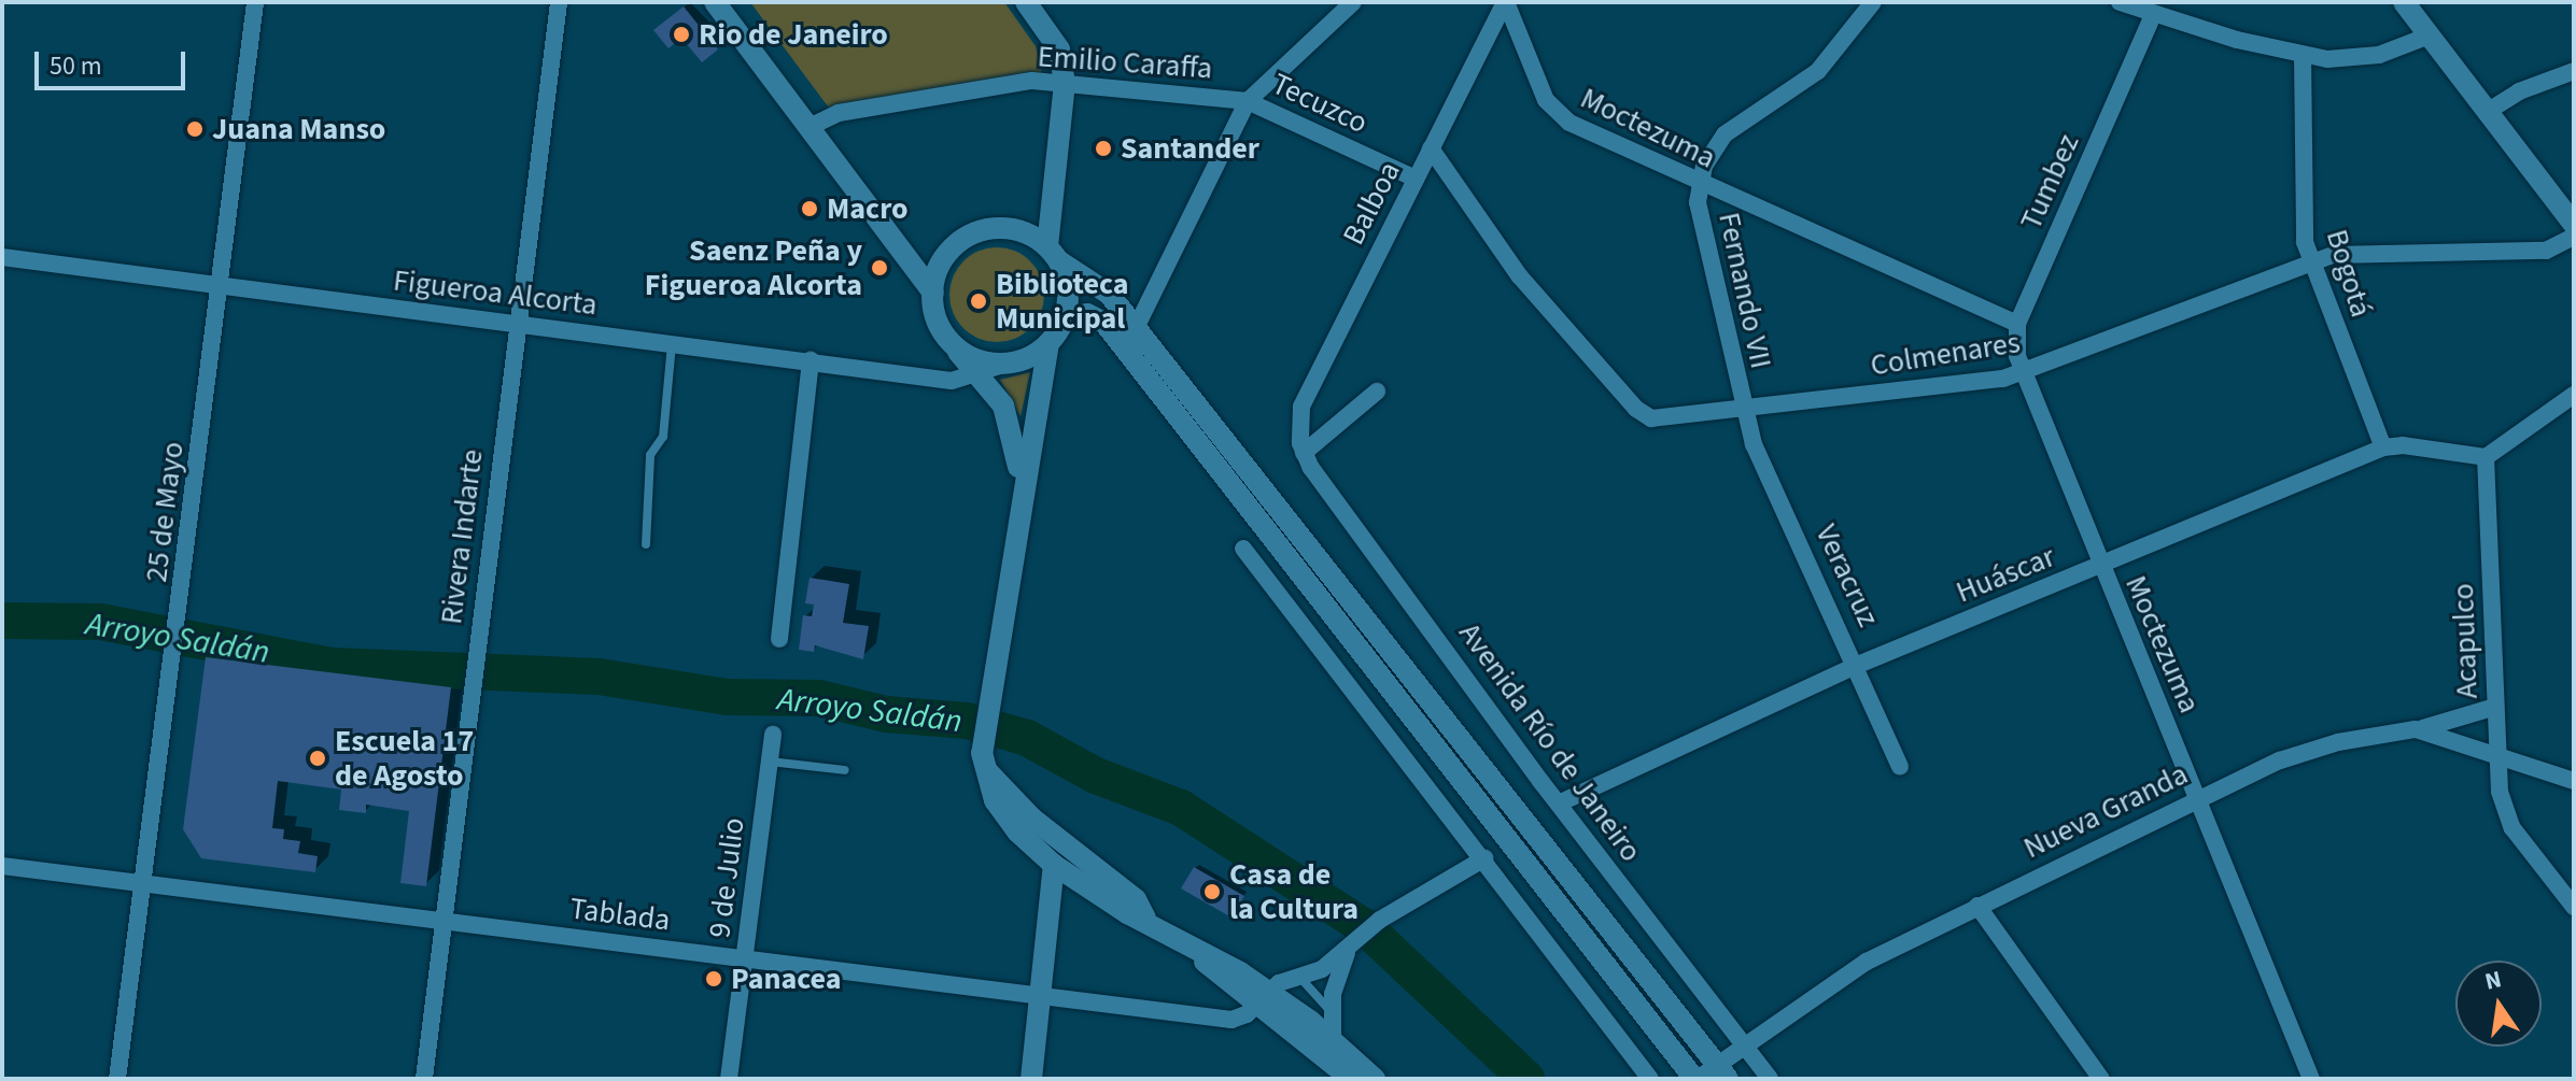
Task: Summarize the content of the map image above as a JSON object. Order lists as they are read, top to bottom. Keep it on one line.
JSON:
{"streets":{"street":["Emilio Caraffa","Tecuzco","Moctezuma","Tumbez","Balboa","Bogotá","Fernando VII","Figueroa Alcorta","Colmenares","25 de Mayo","Rivera Indarte","Huáscar","Veracruz","Acapulco","Avenida Río de Janeiro","Nueva Granda","9 de Julio","Tablada"]},"crossings":[["Emilio Caraffa","Tecuzco"],["Tecuzco","Balboa"],["Moctezuma","Tumbez"],["Moctezuma","Balboa"],["Moctezuma","Fernando VII"],["Moctezuma","Colmenares"],["Moctezuma","Huáscar"],["Moctezuma","Nueva Granda"],["Tumbez","Colmenares"],["Balboa","Colmenares"],["Balboa","Avenida Río de Janeiro"],["Bogotá","Colmenares"],["Bogotá","Huáscar"],["Fernando VII","Colmenares"],["Fernando VII","Veracruz"],["Figueroa Alcorta","25 de Mayo"],["Figueroa Alcorta","Rivera Indarte"],["Colmenares","Veracruz"],["25 de Mayo","Tablada"],["Rivera Indarte","Tablada"],["Huáscar","Veracruz"],["Huáscar","Acapulco"],["Huáscar","Avenida Río de Janeiro"],["Acapulco","Nueva Granda"],["Avenida Río de Janeiro","Nueva Granda"],["9 de Julio","Tablada"]],"water":["Arroyo Saldán"],"places":["Rio de Janeiro","Juana Manso","Santander","Macro","Saenz Peña y Figueroa Alcorta","Biblioteca Municipal","Escuela 17 de Agosto","Casa de la Cultura","Panacea"],"scale_bar":"50 m","north":"top"}
